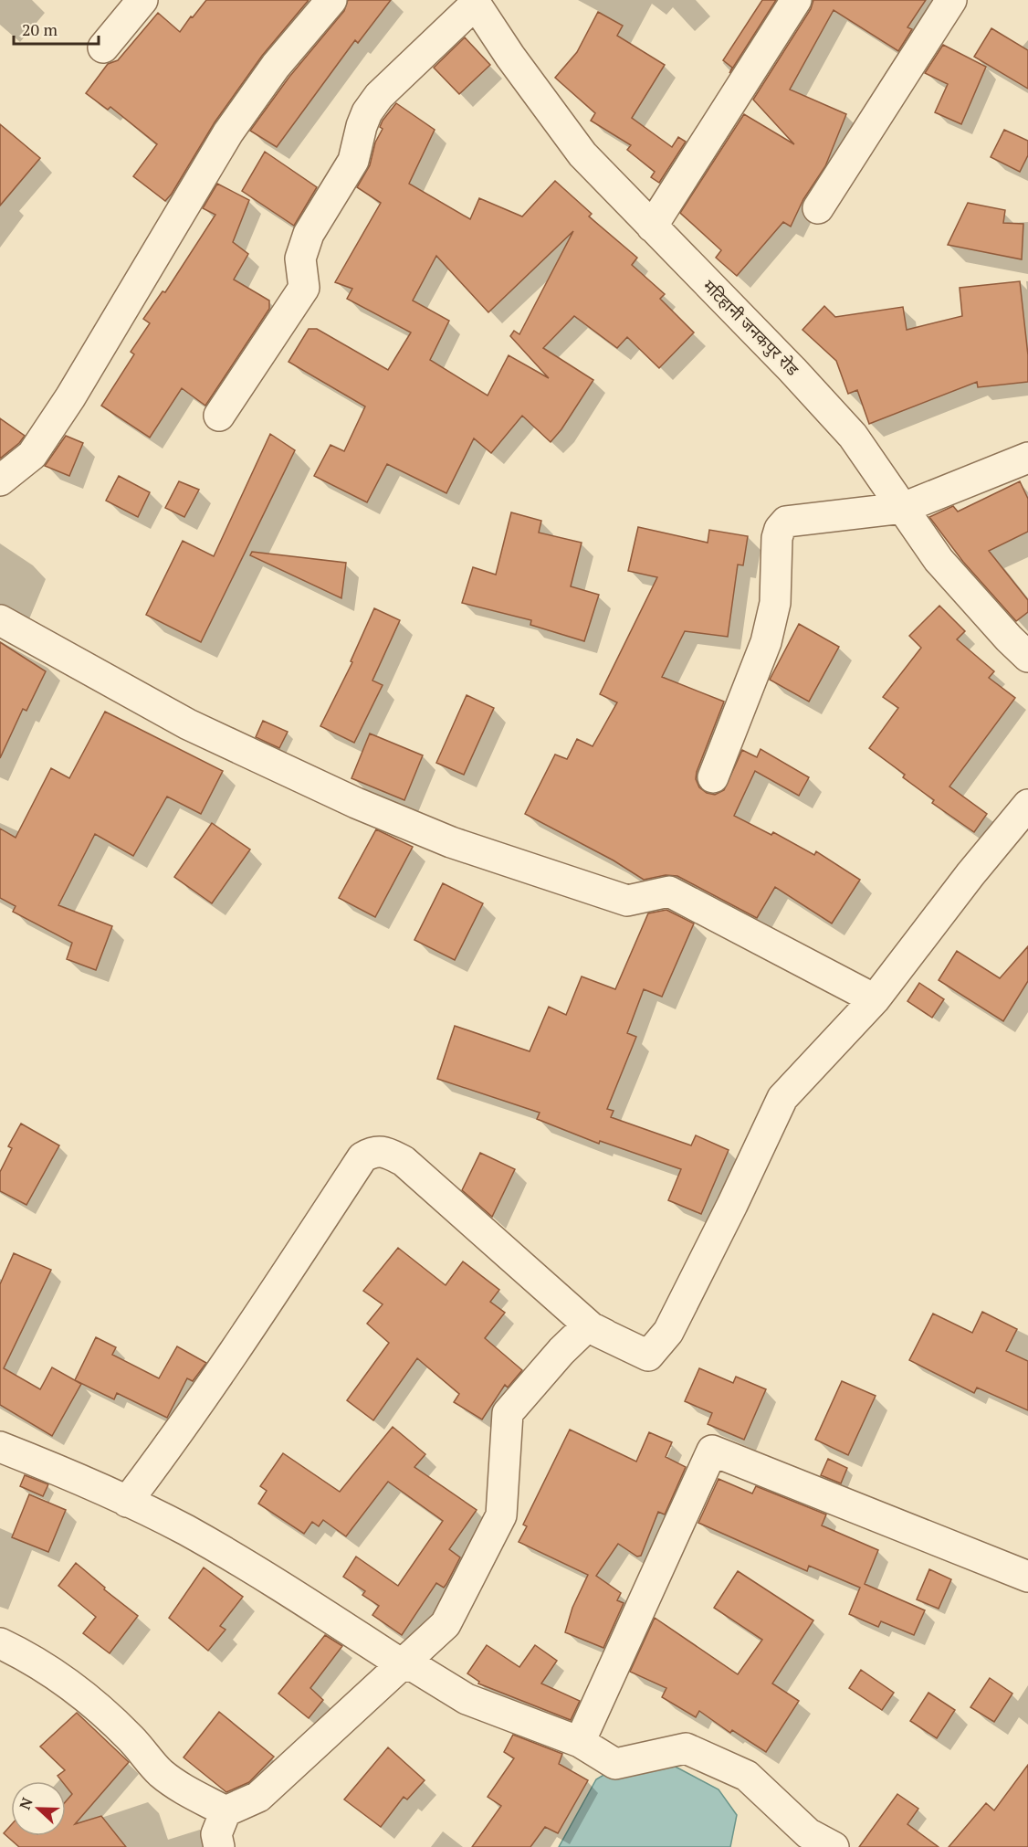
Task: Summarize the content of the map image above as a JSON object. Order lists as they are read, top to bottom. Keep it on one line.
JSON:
{"streets":{"street":["मटिहानी जनकपुर रोड"]},"scale_bar":"20 m","north":"left"}
